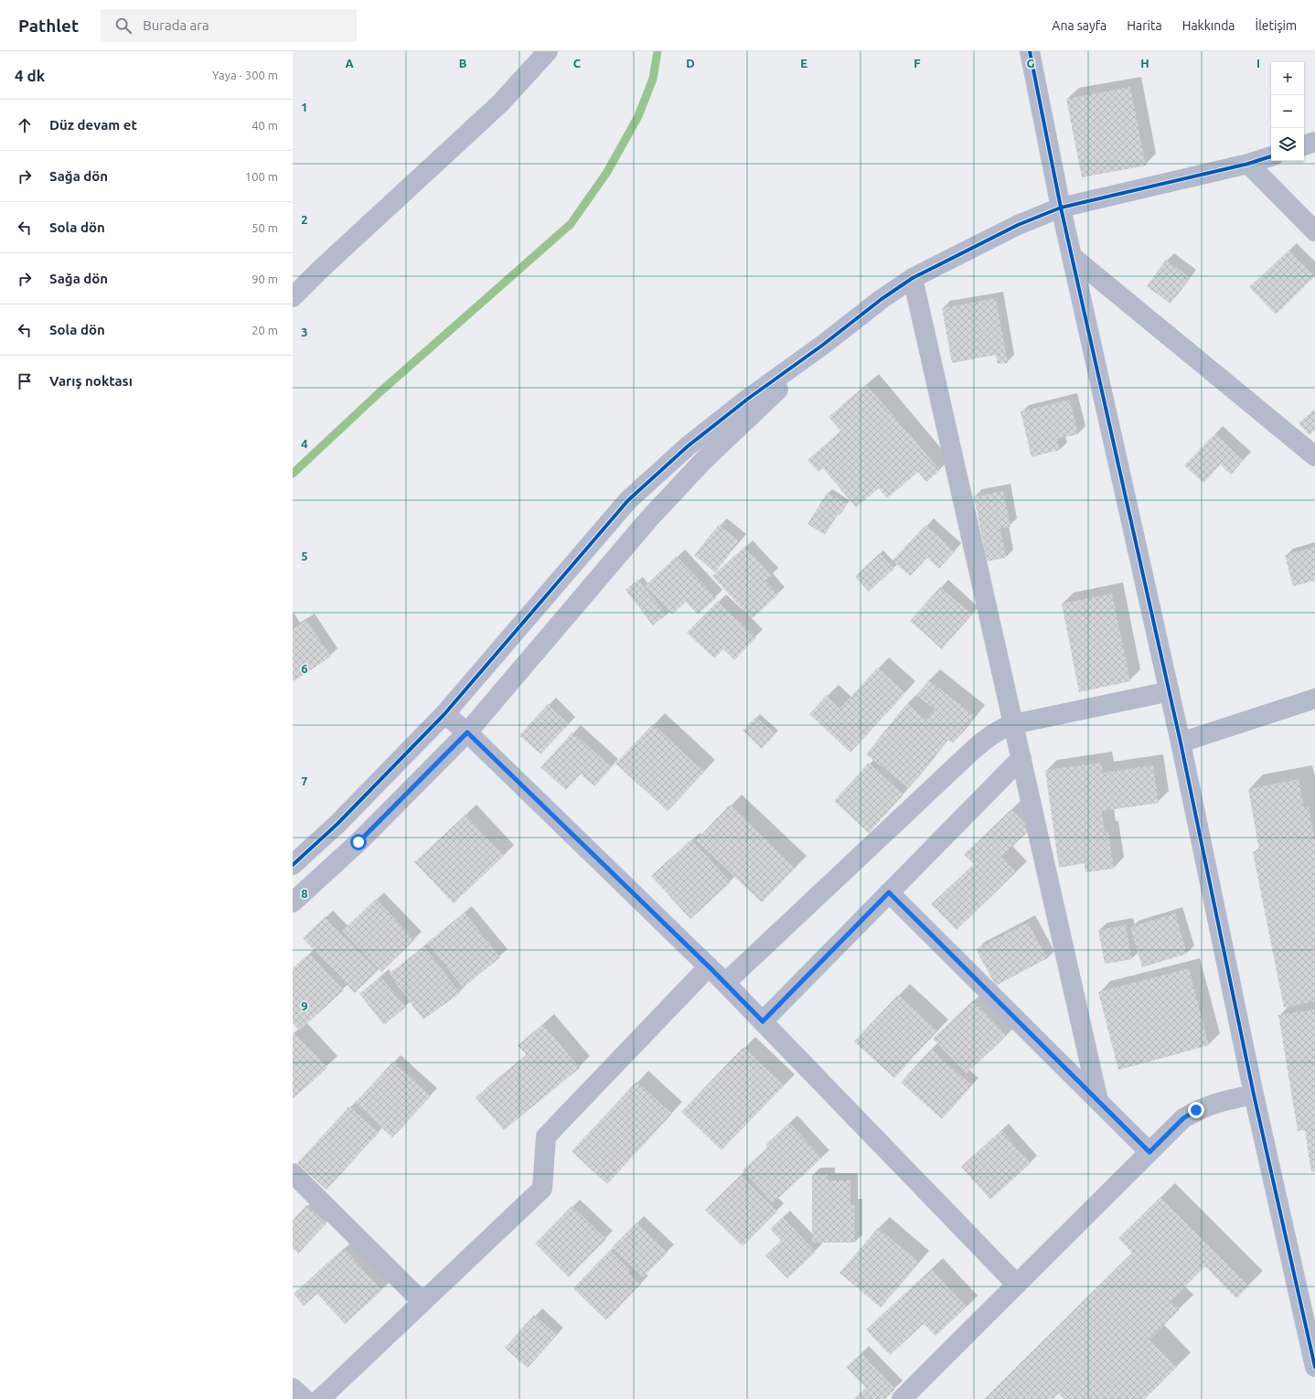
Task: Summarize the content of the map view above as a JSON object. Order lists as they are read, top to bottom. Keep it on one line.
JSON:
{"page":{"header":"Pathlet","search":"Burada ara","nav":["Ana sayfa","Harita","Hakkında","İletişim"],"heading":["4 dk","Yaya · 300 m"],"map_buttons":["+","−"],"list":[["Düz devam et","40 m"],["Sağa dön","100 m"],["Sola dön","50 m"],["Sağa dön","90 m"],["Sola dön","20 m"],"Varış noktası"]},"grid":{"columns":["A","B","C","D","E","F","G","H","I"],"rows":["1","2","3","4","5","6","7","8","9"]}}
